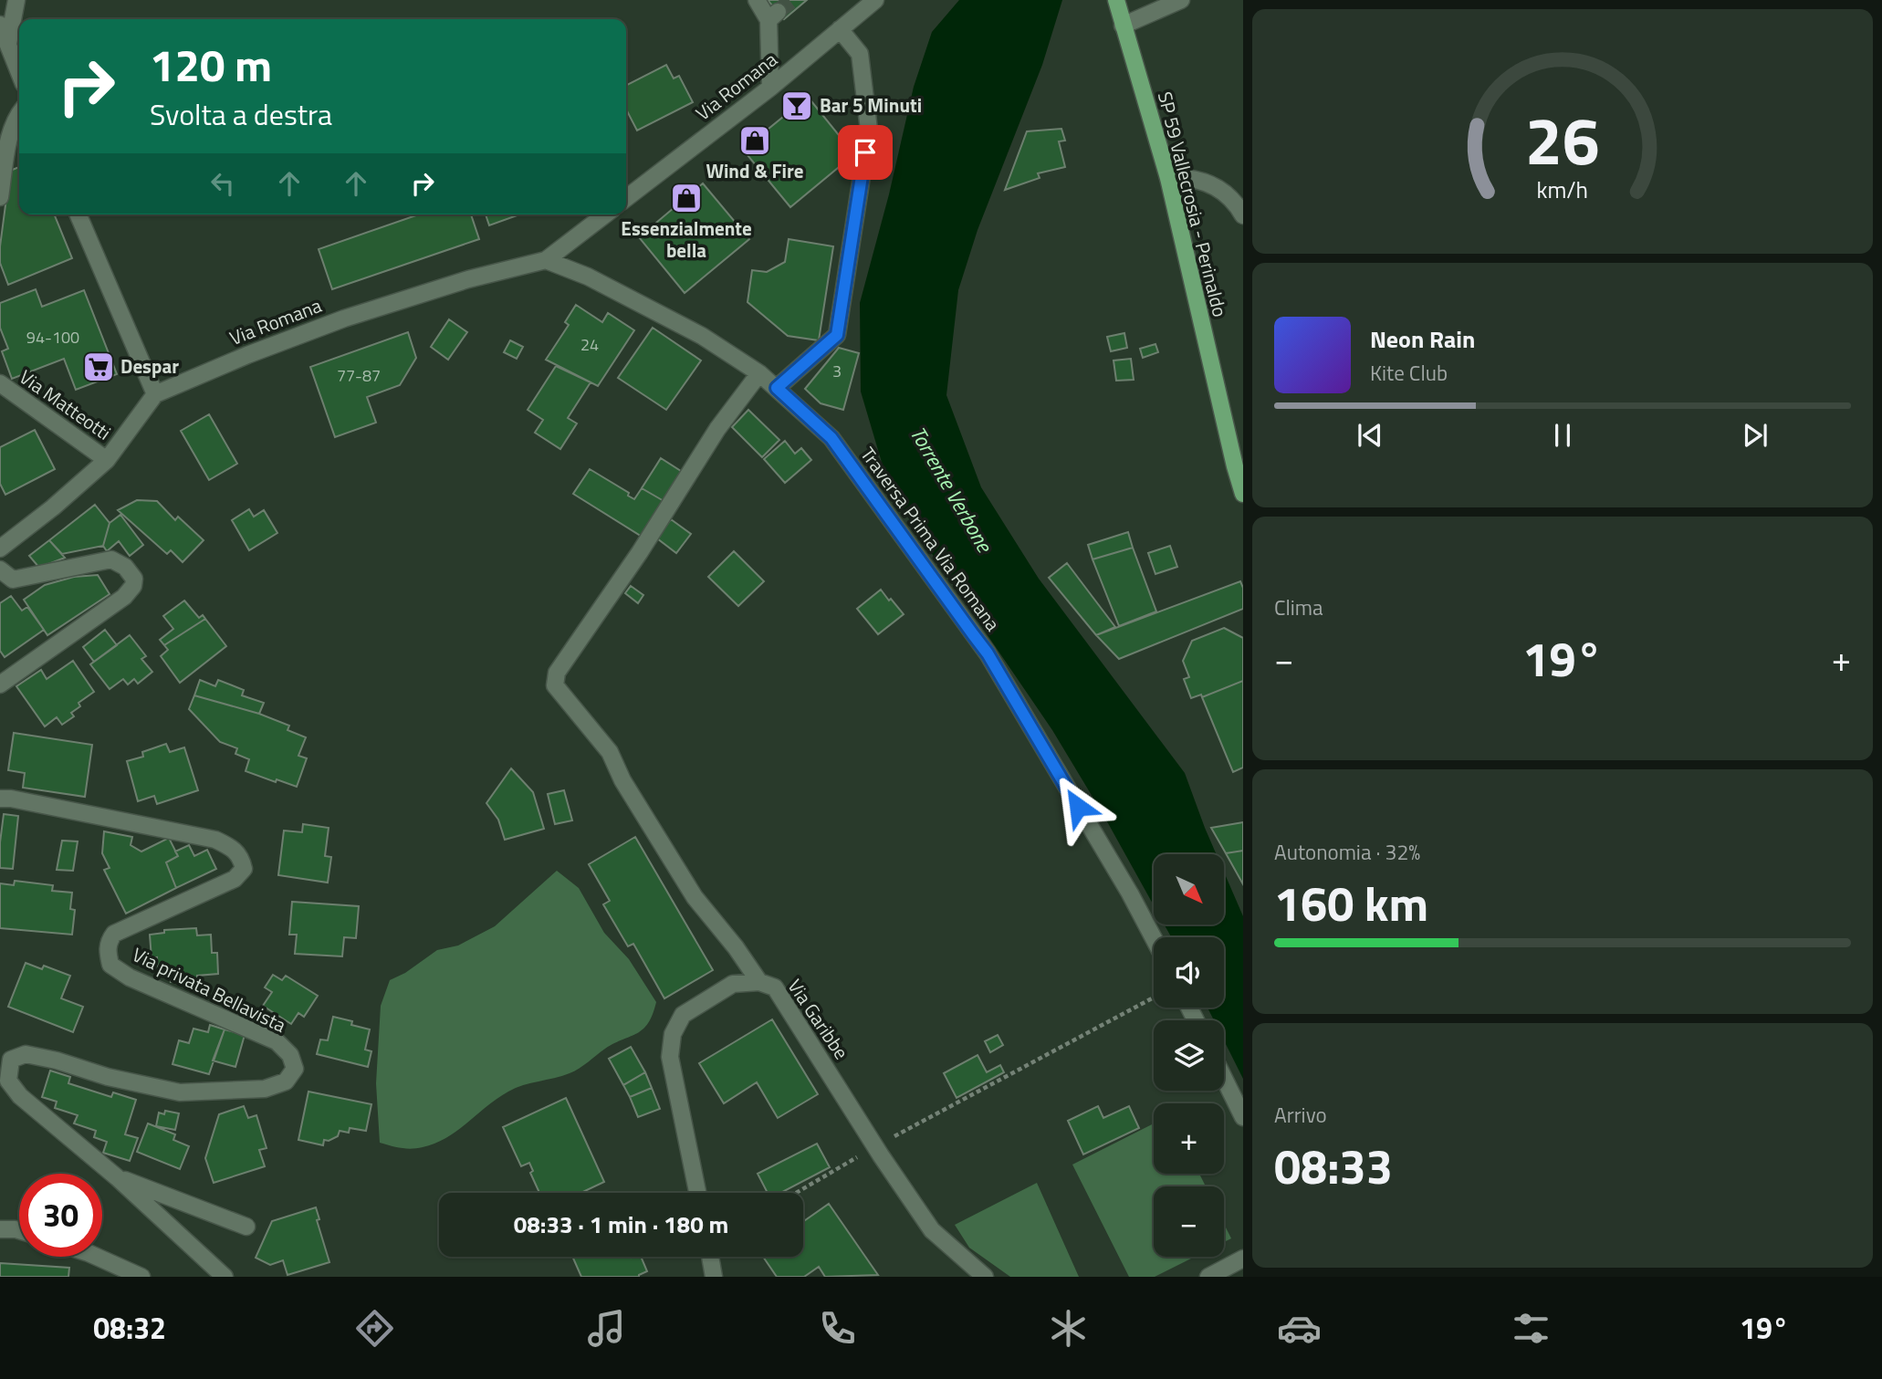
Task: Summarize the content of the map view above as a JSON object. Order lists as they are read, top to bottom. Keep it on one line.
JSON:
{"streets":{"main road":["SP 59 Vallecrosia - Perinaldo"],"street":["Via Romana","Via Matteotti","Traversa Prima Via Romana","Via privata Bellavista","Via Garibbe"]},"crossings":[["Via Romana","Traversa Prima Via Romana"]],"water":["Torrente Verbone"],"places":{"bar":["Bar 5 Minuti"],"shop":["Wind & Fire","Essenzialmente bella"],"supermarket":["Despar"]},"house_numbers":["94-100","24","3","77-87"],"north":"bottom right","page":{"turn":["120 m","Svolta a destra"],"song":["Neon Rain","Kite Club"],"tile":["Clima",["Autonomia · 32%","160 km"],["Arrivo","08:33"]],"heat":["−","19°","+"],"map_buttons":["+","−"],"limit":"30","trip":"08:33 · 1 min · 180 m","tabs":["08:32","19°"],"gauge":["26","km/h"]}}
